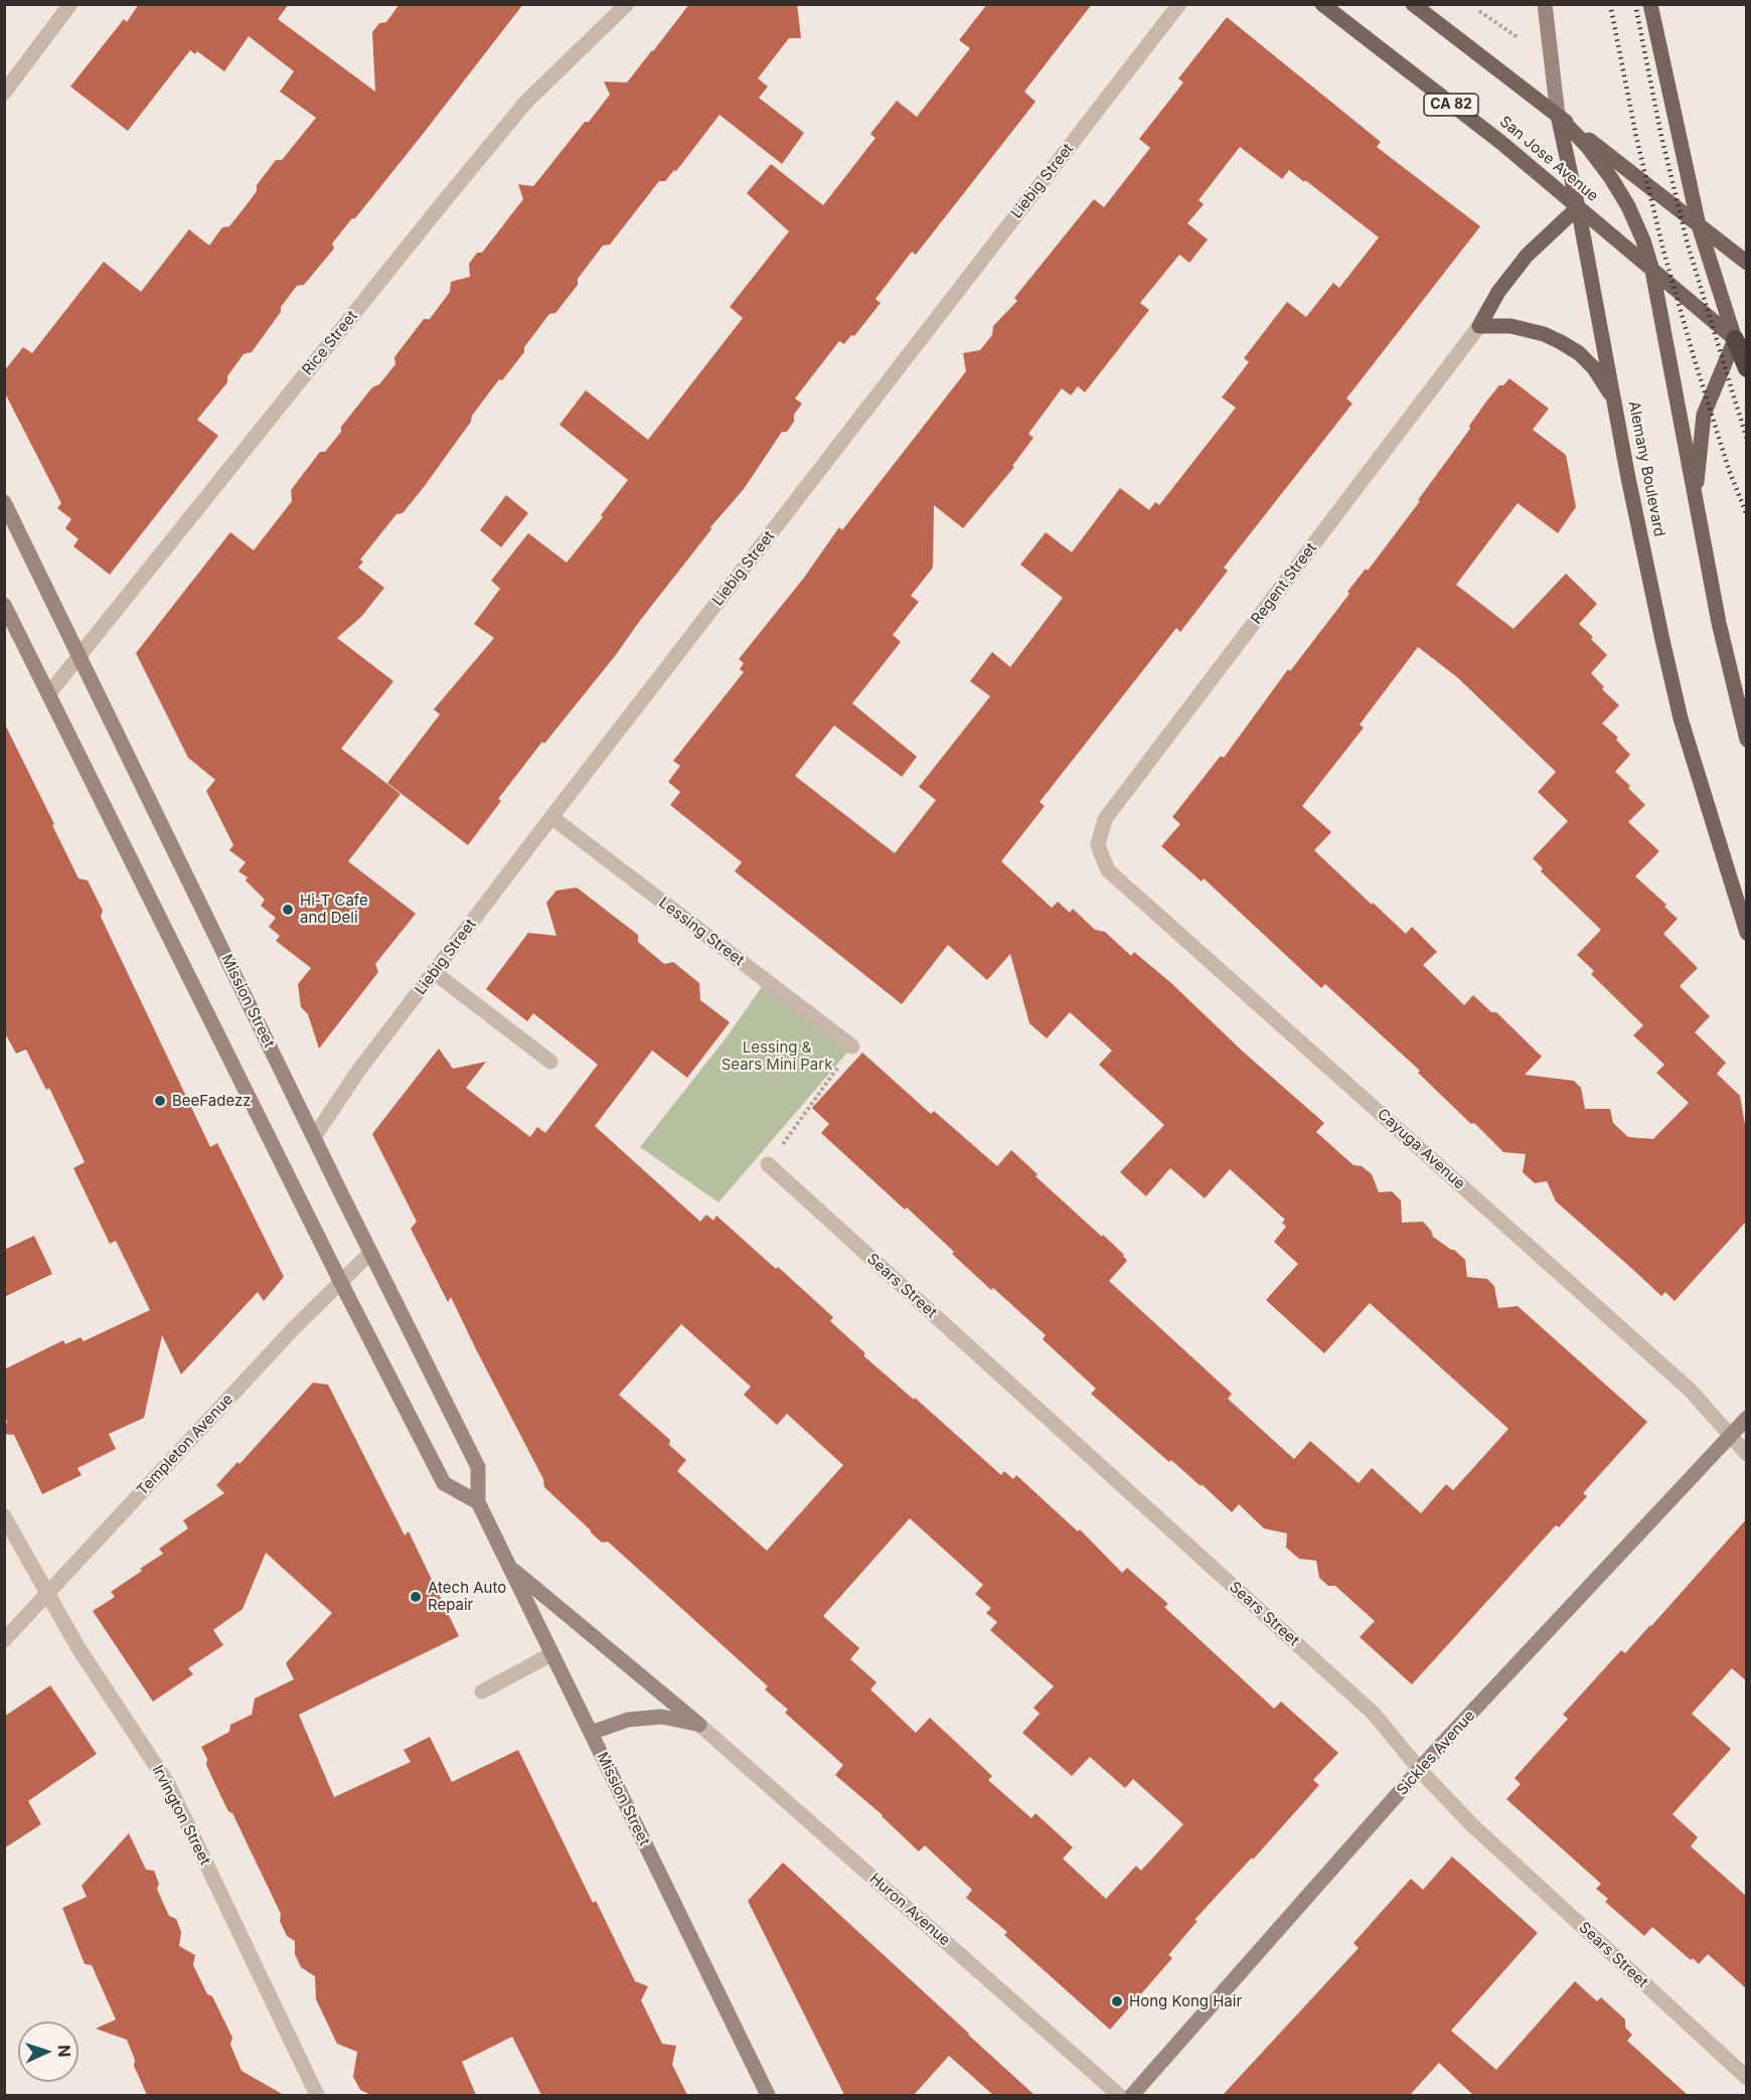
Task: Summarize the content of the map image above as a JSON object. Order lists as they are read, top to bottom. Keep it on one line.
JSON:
{"streets":{"main road":["CA 82","San Jose Avenue","Alemany Boulevard","Mission Street","Sickles Avenue"],"street":["Liebig Street","Rice Street","Regent Street","Lessing Street","Cayuga Avenue","Sears Street","Templeton Avenue","Irvington Street","Huron Avenue"]},"crossings":[["San Jose Avenue","Alemany Boulevard"],["Liebig Street","Lessing Street"],["Liebig Street","Mission Street"],["Rice Street","Mission Street"],["Regent Street","Cayuga Avenue"],["Mission Street","Templeton Avenue"],["Cayuga Avenue","Sickles Avenue"],["Sears Street","Sickles Avenue"],["Templeton Avenue","Irvington Street"]],"parks":["Lessing & Sears Mini Park"],"places":["Hi-T Cafe and Deli","BeeFadezz","Atech Auto Repair","Hong Kong Hair"],"north":"right"}
